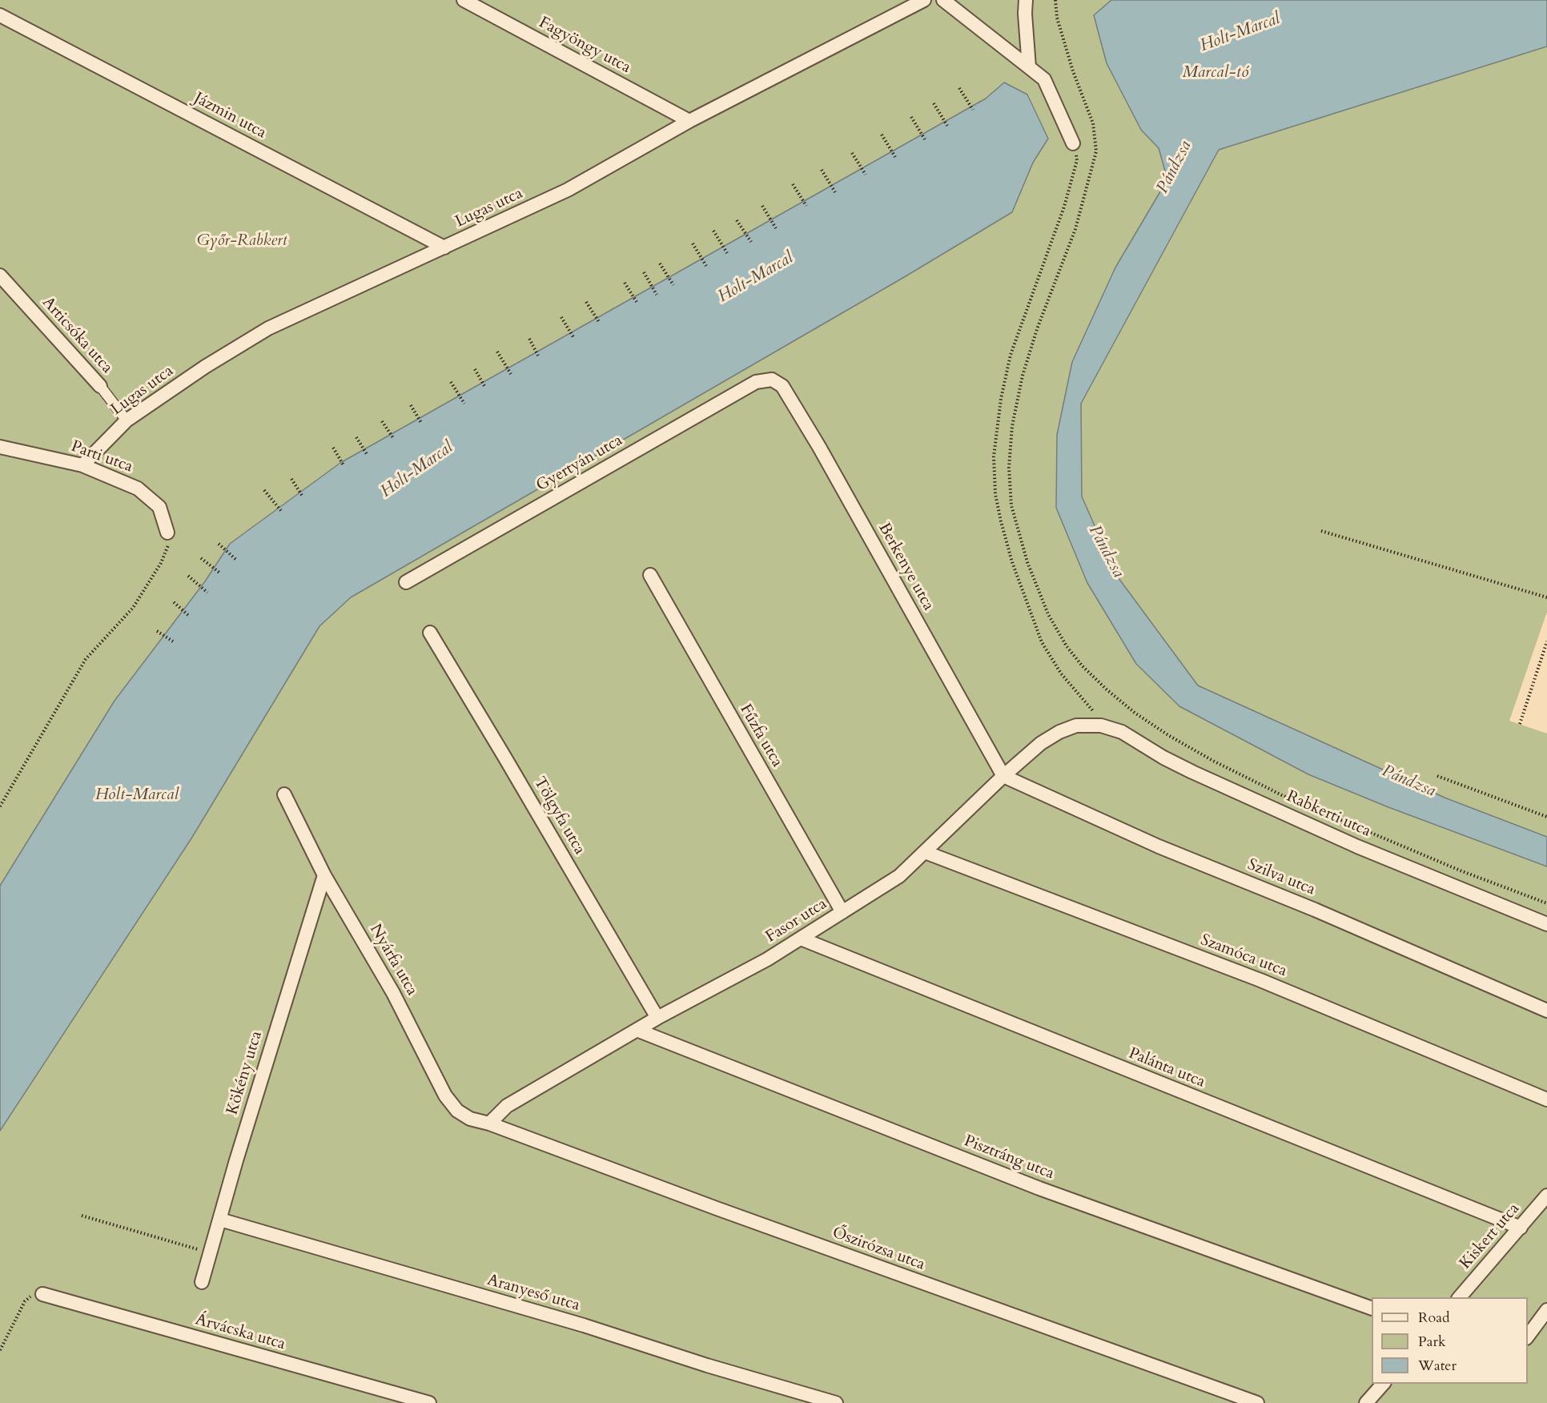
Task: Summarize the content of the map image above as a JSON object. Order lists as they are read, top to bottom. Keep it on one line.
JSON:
{"streets":{"street":["Fagyöngy utca","Jázmin utca","Lugas utca","Articsóka utca","Parti utca","Gyertyán utca","Berkenye utca","Fűzfa utca","Rabkerti utca","Tölgyfa utca","Szilva utca","Fasor utca","Szamóca utca","Nyárfa utca","Palánta utca","Kökény utca","Pisztráng utca","Kiskert utca","Őszirózsa utca","Aranyeső utca","Árvácska utca"]},"crossings":[["Fagyöngy utca","Lugas utca"],["Jázmin utca","Lugas utca"],["Lugas utca","Articsóka utca"],["Lugas utca","Parti utca"],["Gyertyán utca","Berkenye utca"],["Berkenye utca","Szilva utca"],["Berkenye utca","Fasor utca"],["Fűzfa utca","Fasor utca"],["Rabkerti utca","Fasor utca"],["Tölgyfa utca","Fasor utca"],["Szilva utca","Fasor utca"],["Fasor utca","Szamóca utca"],["Fasor utca","Nyárfa utca"],["Fasor utca","Palánta utca"],["Fasor utca","Pisztráng utca"],["Fasor utca","Őszirózsa utca"],["Nyárfa utca","Kökény utca"],["Nyárfa utca","Őszirózsa utca"],["Palánta utca","Kiskert utca"],["Kökény utca","Aranyeső utca"]],"water":["Holt-Marcal","Marcal-tó","Pándzsa"],"parks":["Győr-Rabkert"],"legend":["Road","Park","Water"]}
